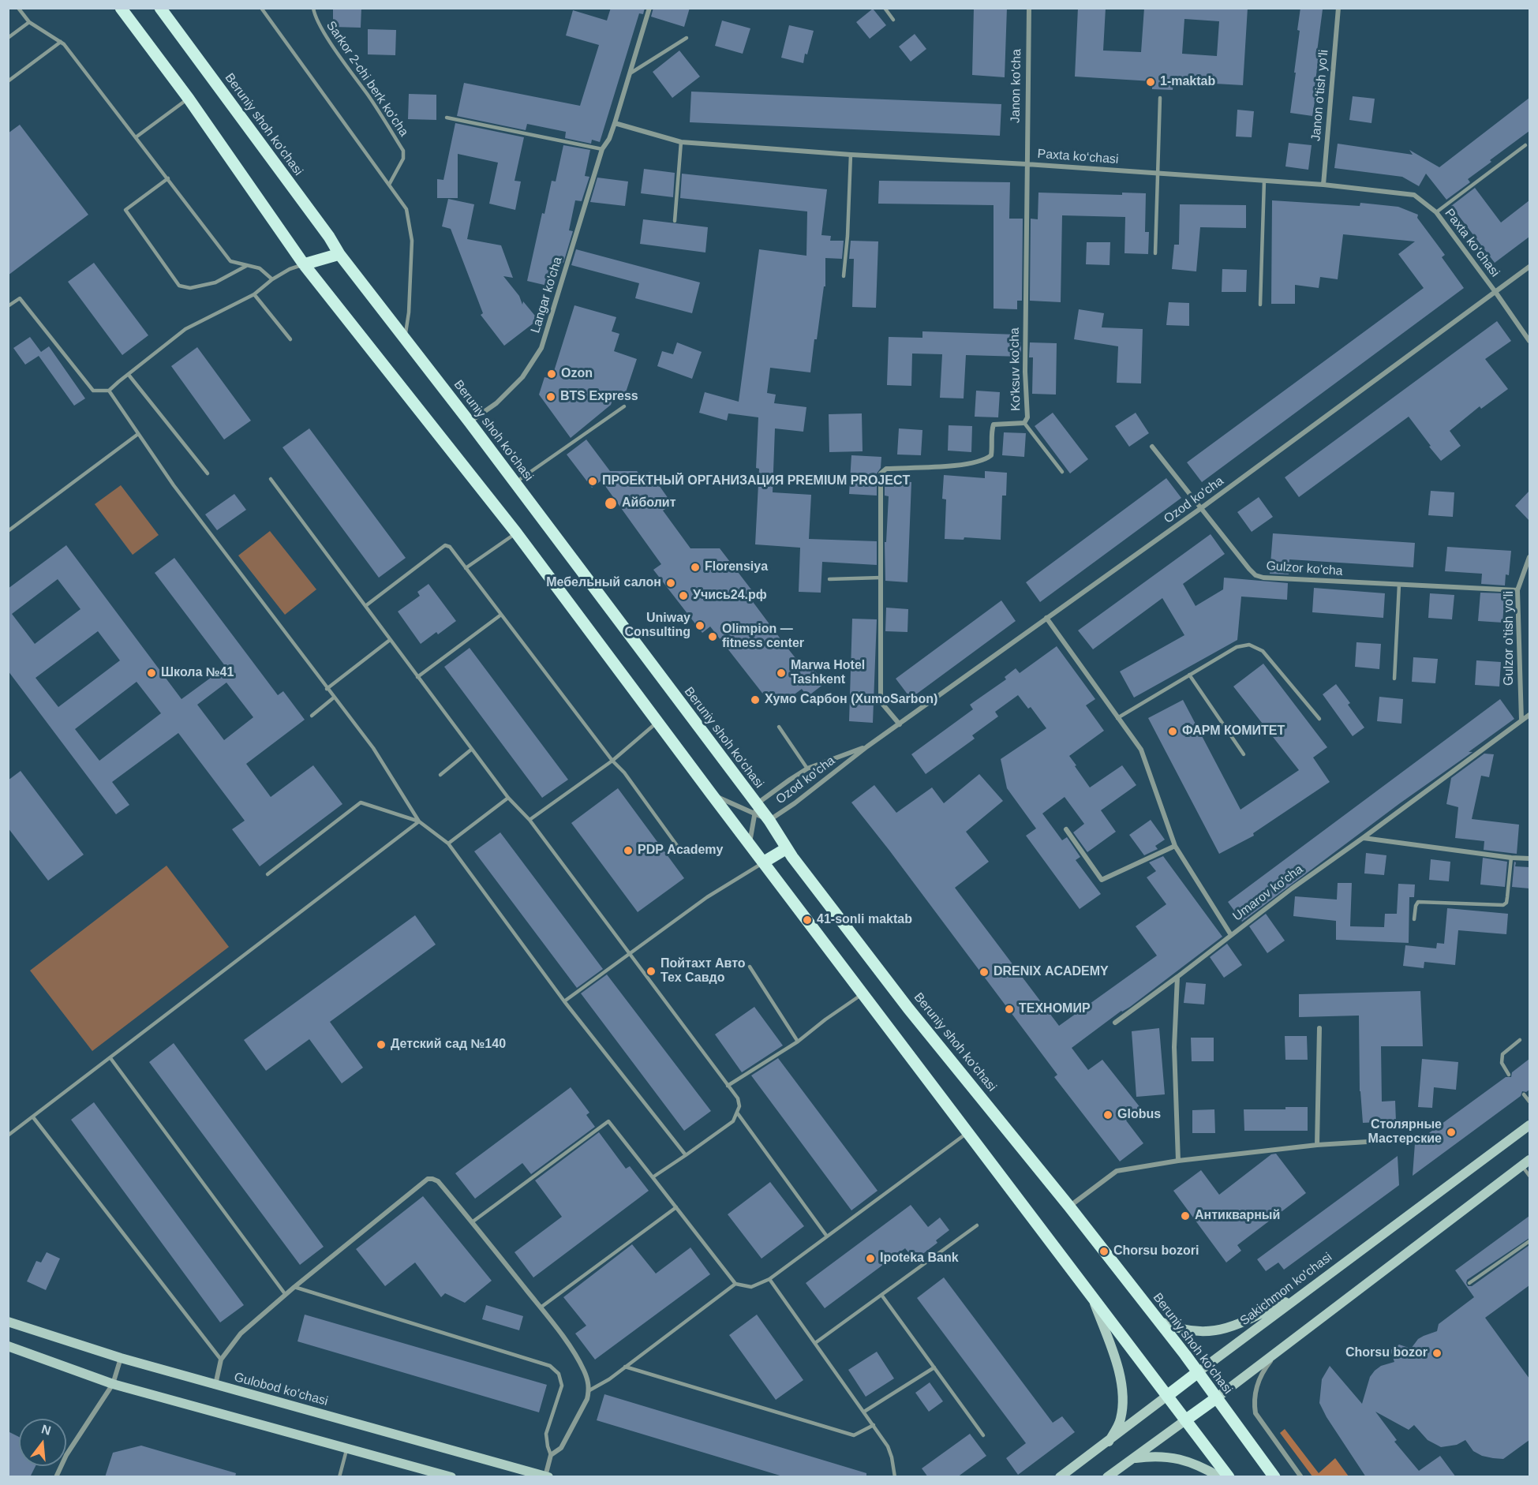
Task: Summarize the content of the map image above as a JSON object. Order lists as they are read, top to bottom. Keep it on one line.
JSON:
{"streets":{"main road":["Beruniy shoh ko'chasi","Sakichmon ko'chasi","Gulobod ko'chasi"],"street":["Janon ko'cha","Janon o'tish yo'li","Paxta ko‘chasi","Langar ko'cha","Ko'ksuv ko'cha","Ozod ko'cha","Gulzor ko'cha","Gulzor o'tish yo'li","Umarov ko'cha"],"lane":["Sarkor 2-chi berk ko'cha"]},"crossings":[["Janon ko'cha","Paxta ko‘chasi"],["Janon ko'cha","Ko'ksuv ko'cha"],["Janon o'tish yo'li","Paxta ko‘chasi"],["Beruniy shoh ko'chasi","Langar ko'cha"],["Beruniy shoh ko'chasi","Ozod ko'cha"],["Beruniy shoh ko'chasi","Sakichmon ko'chasi"],["Paxta ko‘chasi","Langar ko'cha"],["Paxta ko‘chasi","Ko'ksuv ko'cha"],["Paxta ko‘chasi","Ozod ko'cha"],["Ko'ksuv ko'cha","Ozod ko'cha"],["Ozod ko'cha","Gulzor ko'cha"],["Gulzor ko'cha","Gulzor o'tish yo'li"],["Gulzor o'tish yo'li","Umarov ko'cha"]],"places":["1-maktab","Ozon","BTS Express","ПРОЕКТНЫЙ ОРГАНИЗАЦИЯ PREMIUM PROJECT","Айболит","Florensiya","Мебельный салон","Учись24.рф","Uniway Consulting","Olimpion — fitness center","Школа №41","Marwa Hotel Tashkent","Хумо Сарбон (XumoSarbon)","ФАРМ КОМИТЕТ","PDP Academy","41-sonli maktab","Пойтахт Авто Тех Савдо","DRENIX ACADEMY","ТЕХНОМИР","Детский сад №140","Globus","Столярные Мастерские","Антикварный","Chorsu bozori","Ipoteka Bank","Chorsu bozor"],"north":"top"}
